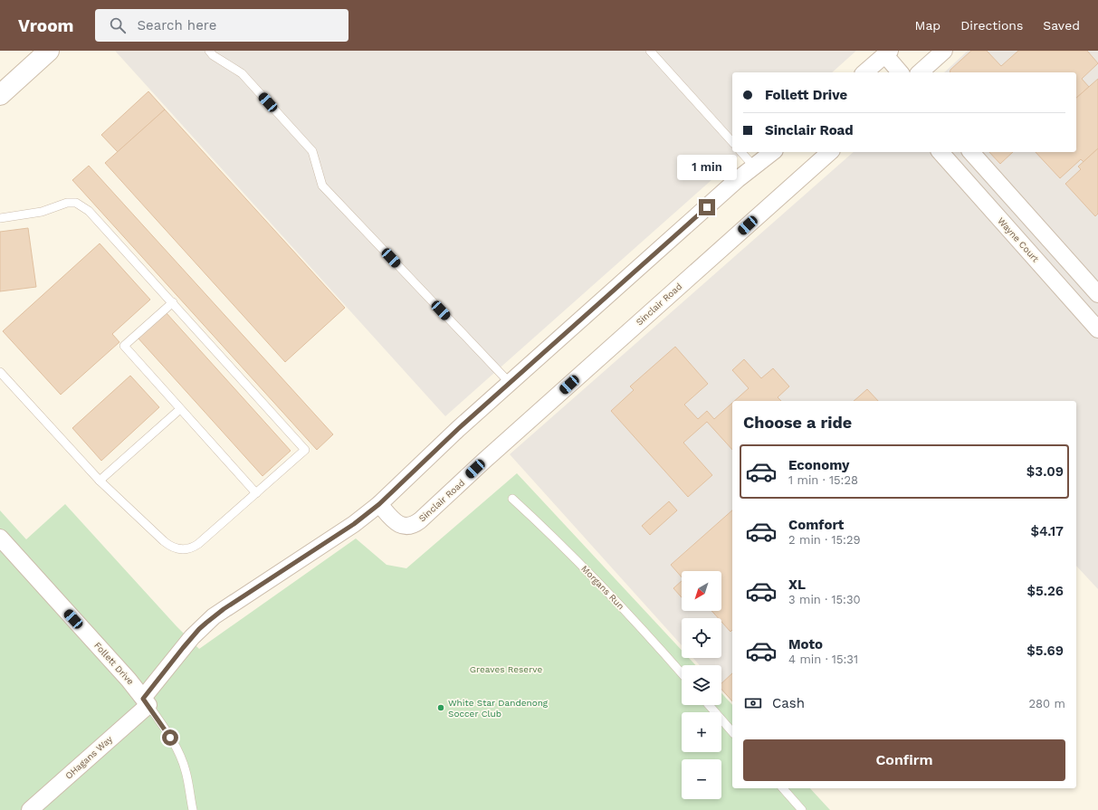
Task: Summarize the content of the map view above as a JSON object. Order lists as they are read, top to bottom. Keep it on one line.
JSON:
{"streets":{"street":["Wayne Court","Sinclair Road","Follett Drive","OHagans Way"],"lane":["Morgans Run"]},"crossings":[["Sinclair Road","OHagans Way"],["Follett Drive","OHagans Way"]],"parks":["Greaves Reserve"],"places":["White Star Dandenong Soccer Club"],"north":"bottom left","page":{"header":"Vroom","search":"Search here","nav":["Map","Directions","Saved"],"banner":["Follett Drive","Sinclair Road"],"bubble":"1 min","heading":"Choose a ride","list":[{"name":"Economy","note":"1 min · 15:28","value":"$3.09"},{"name":"Comfort","note":"2 min · 15:29","value":"$4.17"},{"name":"XL","note":"3 min · 15:30","value":"$5.26"},{"name":"Moto","note":"4 min · 15:31","value":"$5.69"}],"map_buttons":["+","−"],"pay":["Cash","280 m"],"buttons":"Confirm"}}
